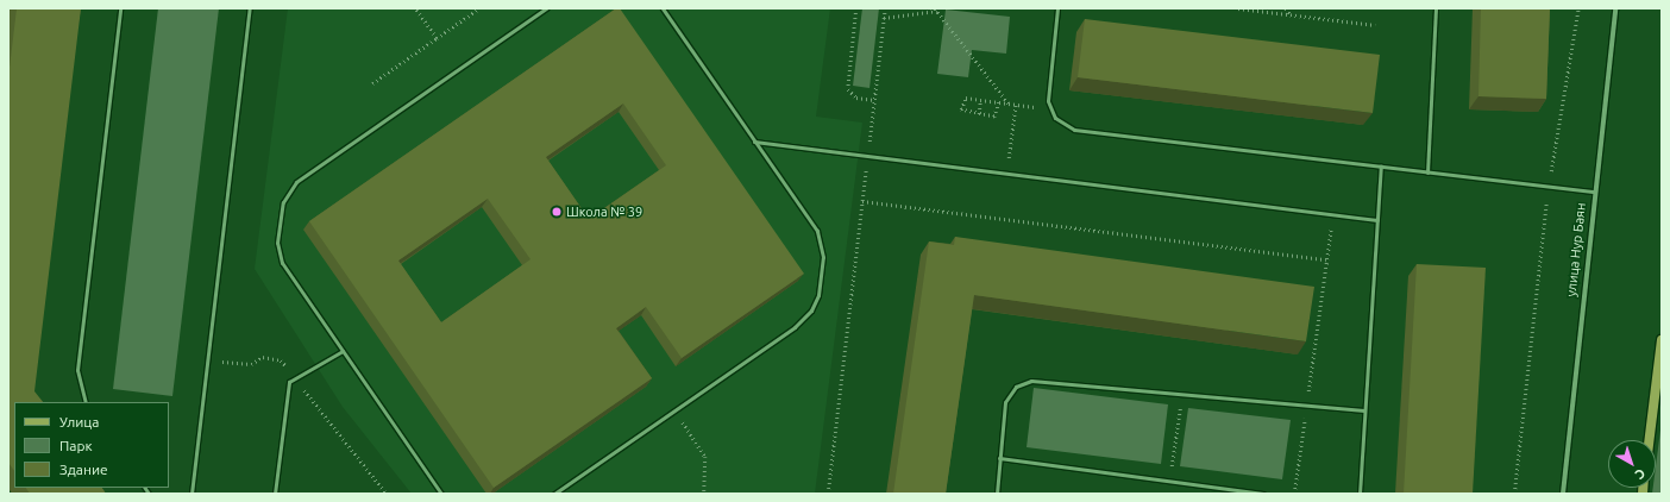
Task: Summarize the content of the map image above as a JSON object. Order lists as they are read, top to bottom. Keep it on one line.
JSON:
{"streets":{"street":["улица Нур Баян"]},"places":["Школа № 39"],"legend":["Улица","Парк","Здание"],"north":"bottom right"}
